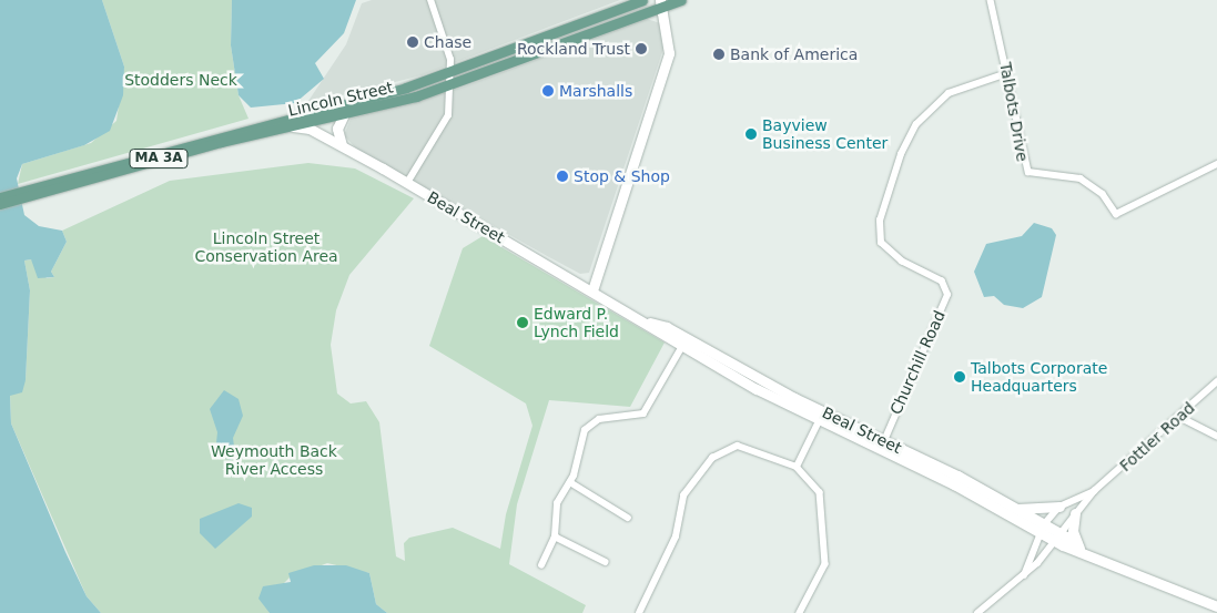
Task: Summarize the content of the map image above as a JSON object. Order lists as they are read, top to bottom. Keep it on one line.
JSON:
{"streets":{"main road":["Lincoln Street","MA 3A"],"street":["Talbots Drive","Beal Street","Churchill Road","Fottler Road"]},"crossings":[["Lincoln Street","Beal Street"],["Talbots Drive","Churchill Road"],["Beal Street","Churchill Road"],["Beal Street","Fottler Road"]],"parks":["Stodders Neck","Lincoln Street Conservation Area","Weymouth Back River Access"],"places":["Chase","Rockland Trust","Bank of America","Marshalls","Bayview Business Center","Stop & Shop","Edward P. Lynch Field","Talbots Corporate Headquarters"]}
